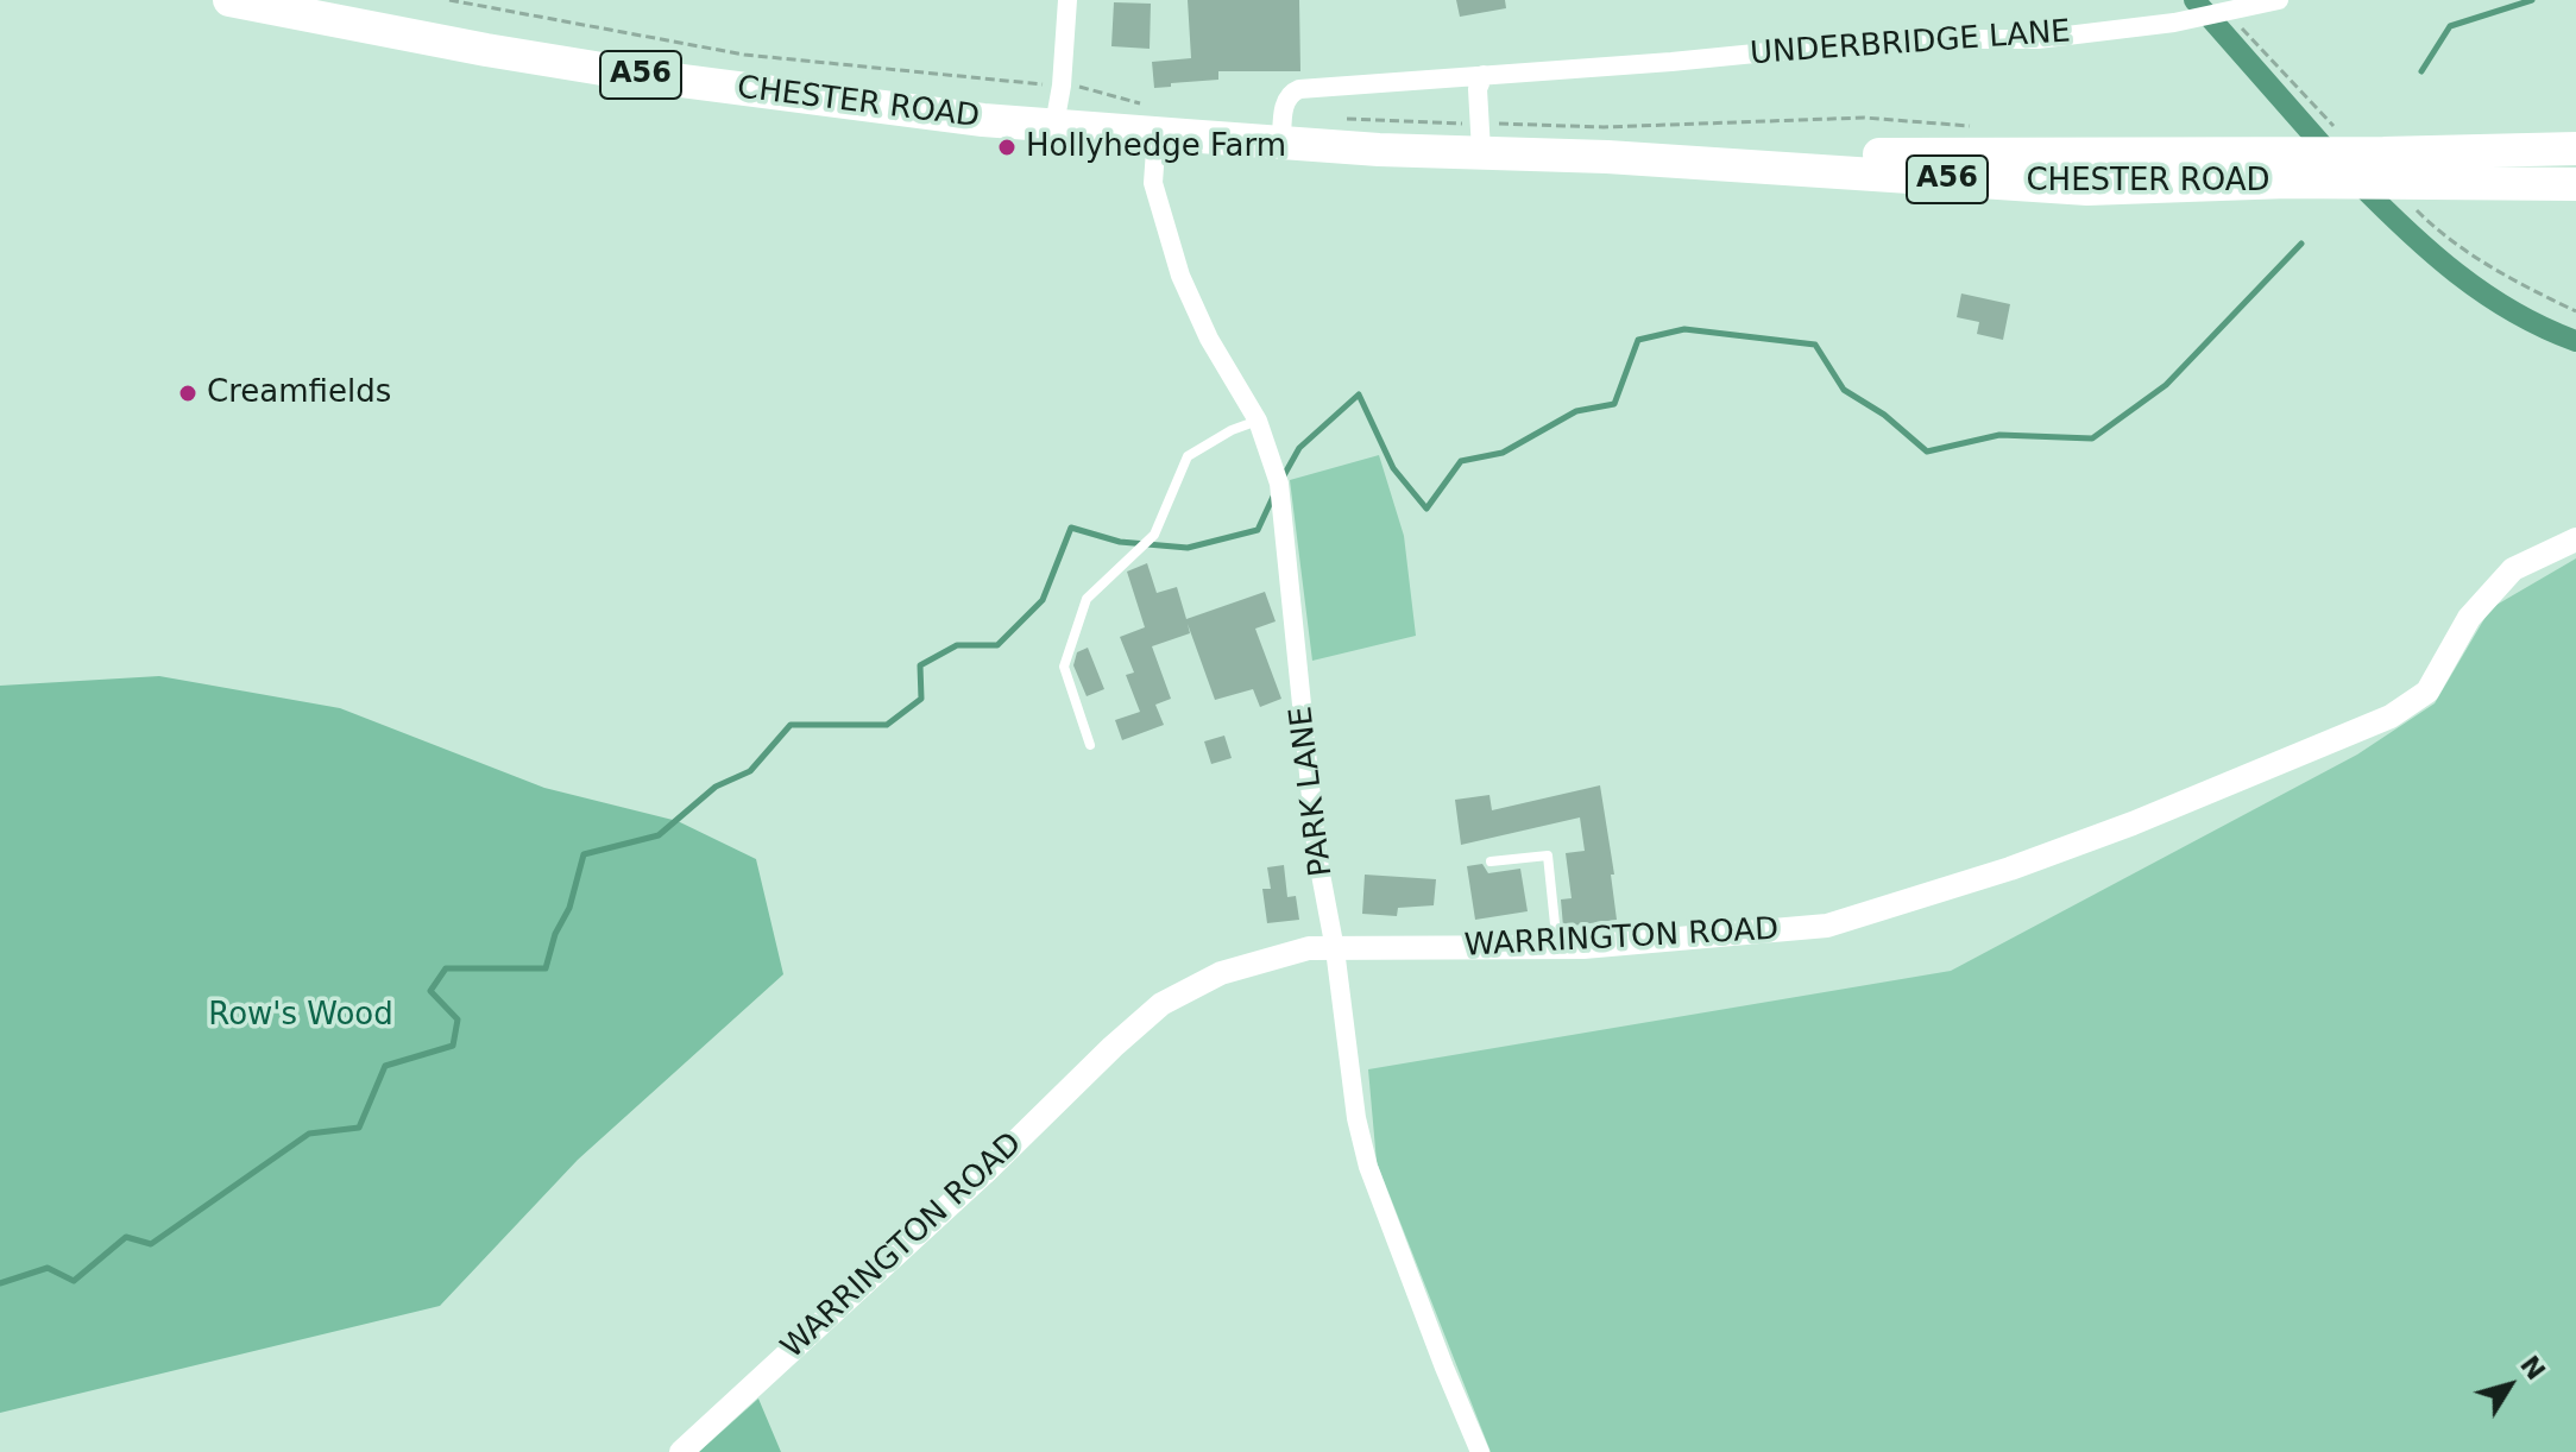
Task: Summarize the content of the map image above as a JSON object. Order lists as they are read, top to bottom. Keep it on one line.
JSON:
{"streets":{"highway":["A56","CHESTER ROAD"],"street":["UNDERBRIDGE LANE","PARK LANE","WARRINGTON ROAD"]},"crossings":[["UNDERBRIDGE LANE","CHESTER ROAD"],["CHESTER ROAD","PARK LANE"],["PARK LANE","WARRINGTON ROAD"]],"parks":["Row's Wood"],"places":["Hollyhedge Farm","Creamfields"],"north":"top right"}
